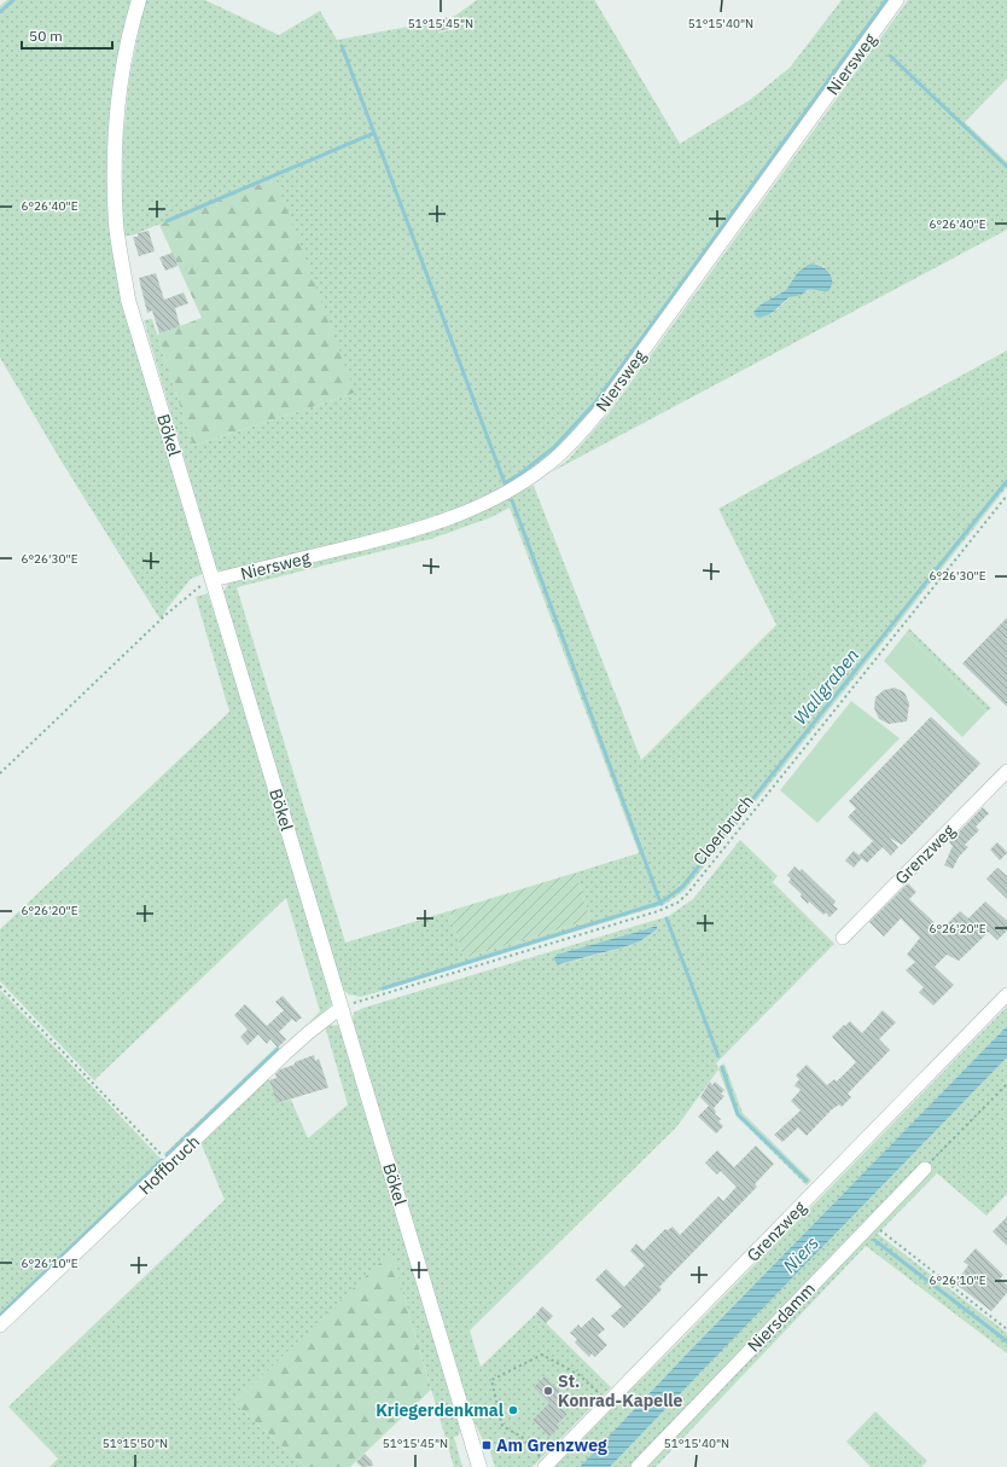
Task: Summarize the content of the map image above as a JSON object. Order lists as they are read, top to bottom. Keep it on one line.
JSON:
{"streets":{"main road":["Bökel"],"street":["Niersweg","Grenzweg","Hoffbruch","Niersdamm"],"path":["Cloerbruch"]},"crossings":[["Niersweg","Bökel"],["Bökel","Cloerbruch"],["Bökel","Hoffbruch"],["Cloerbruch","Hoffbruch"]],"water":["Wallgraben","Niers"],"places":{"other":["St. Konrad-Kapelle","Kriegerdenkmal"],"transit":["Am Grenzweg"]},"scale_bar":"50 m","coordinates":["51°15'45\"N","51°15'40\"N","6°26'40\"E","6°26'30\"E","6°26'20\"E","6°26'10\"E","51°15'50\"N"]}
